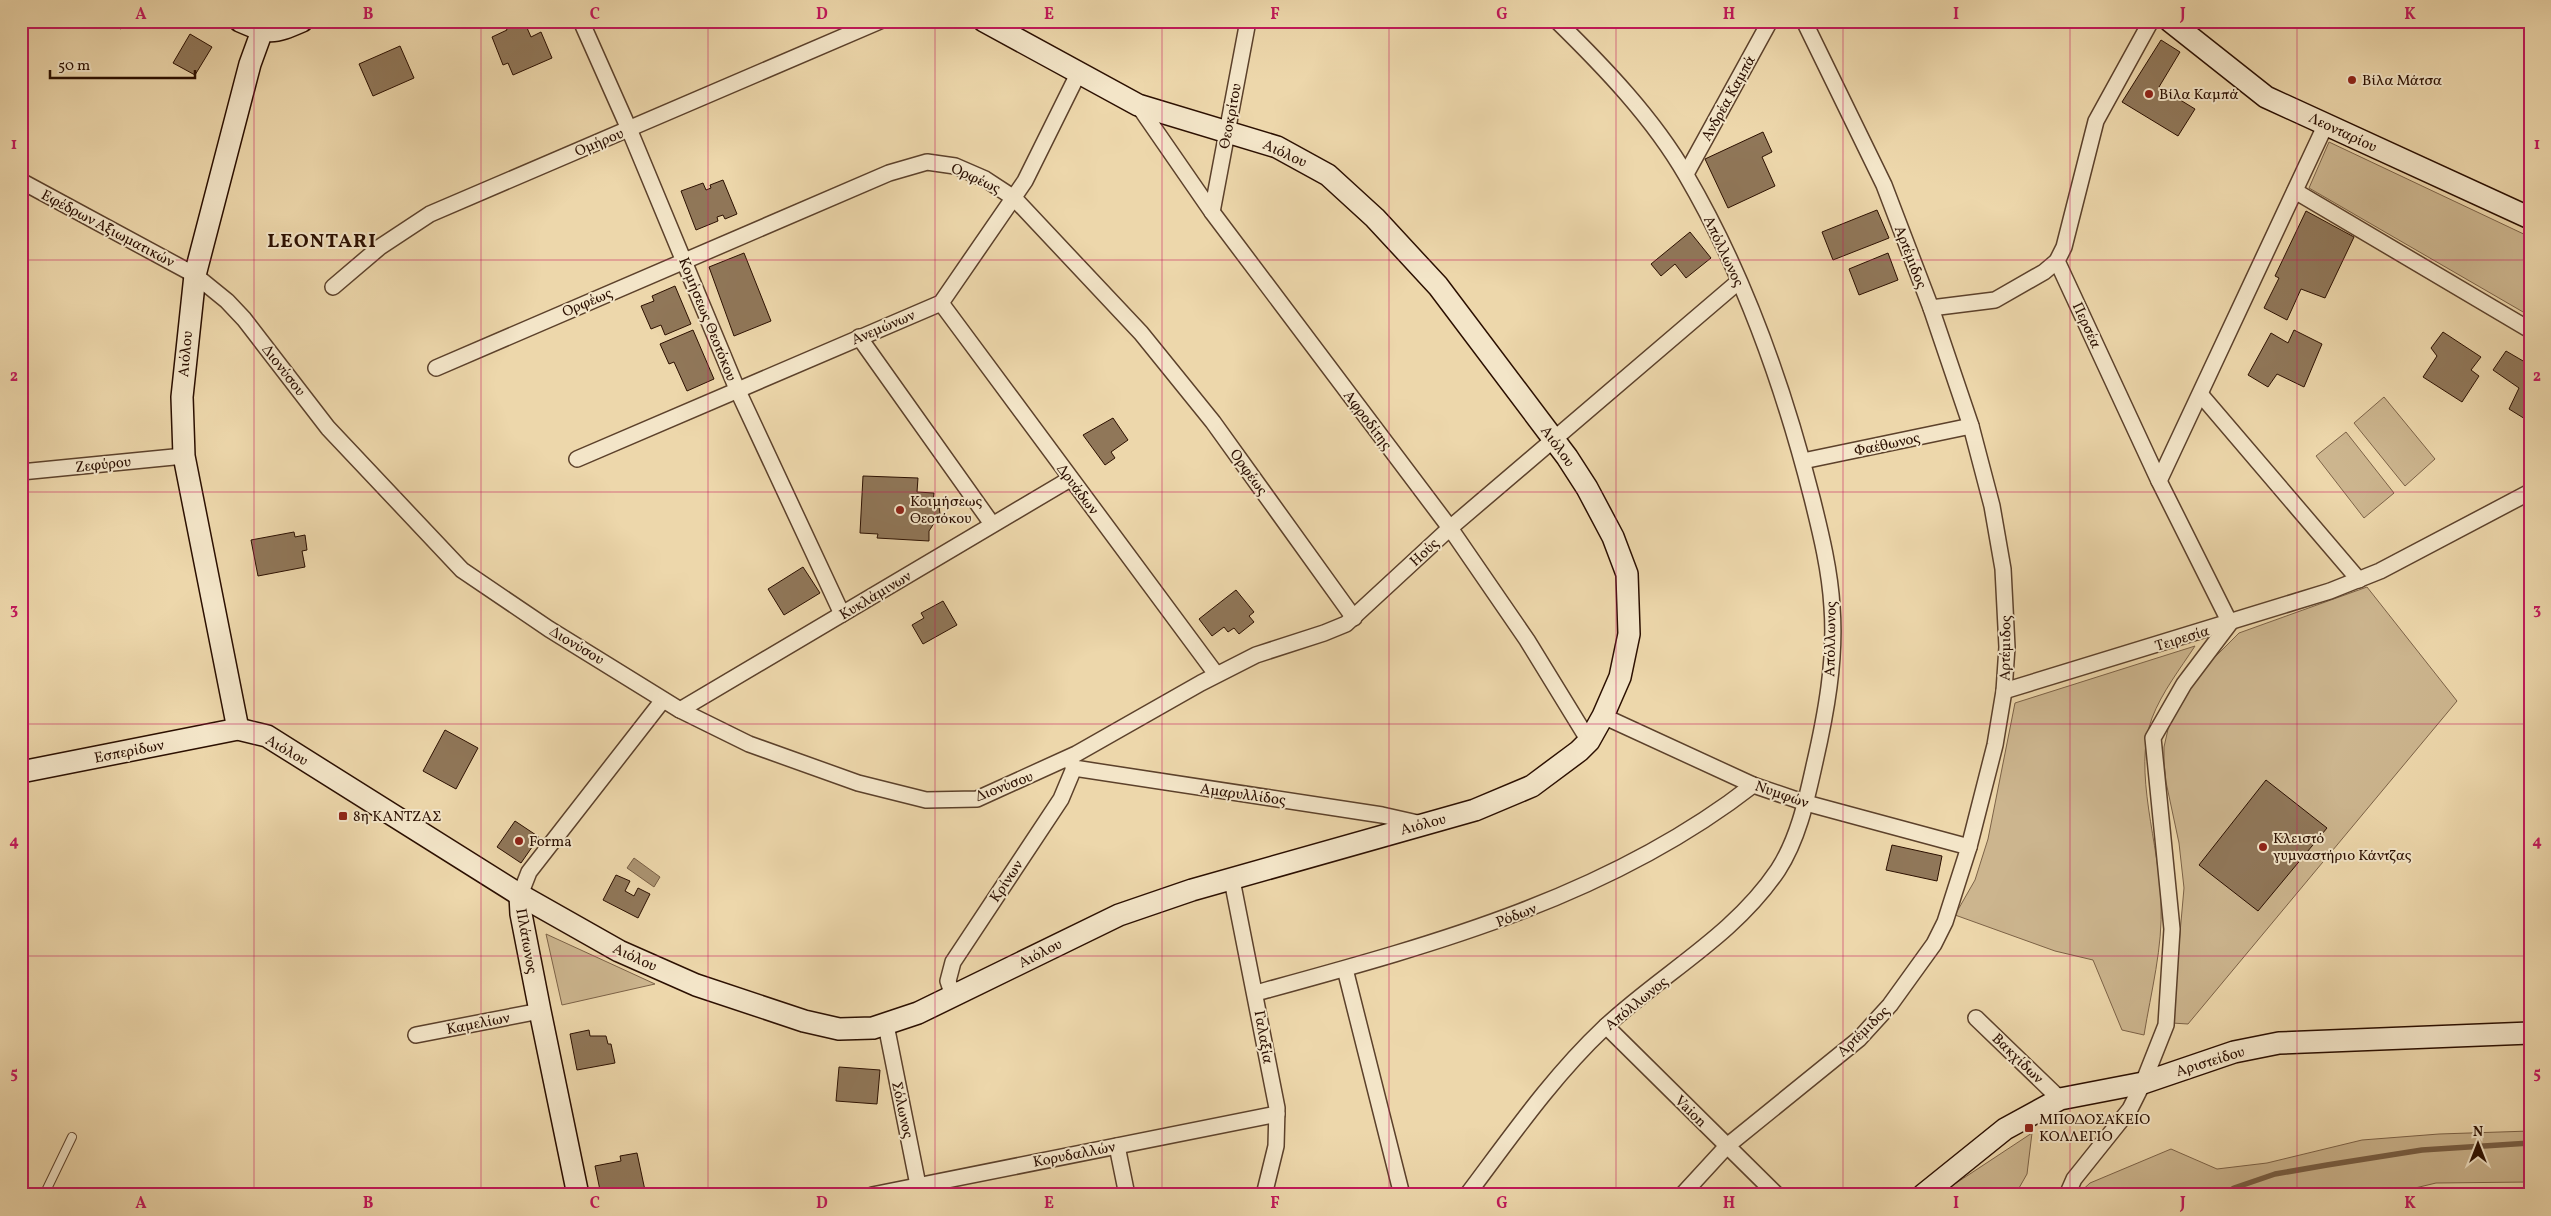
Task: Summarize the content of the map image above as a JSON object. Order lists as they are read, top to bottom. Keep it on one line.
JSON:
{"streets":{"street":["Ανδρέα Καμπά","Θεοκρίτου","Λεονταρίου","Ομήρου","Αιόλου","Ορφέως","Εφέδρων Αξιωματικών","Απόλλωνος","Αρτέμιδος","Κομήσεως Θεοτόκου","Περσέα","Ανεμώνων","Διονύσου","Αφροδίτης","Φαέθωνος","Ζεφύρου","Δρυάδων","Ηούς","Κυκλάμινων","Tειρεσία","Εσπερίδων","Αμαρυλλίδος","Νυμφών","Κρίνων","Ρόδων","Πλάτωνος","Καμελίων","Γαλαξία","Βακχίδων","Αριστείδου","Σόλωνος","Vaion","Κορυδαλλών"]},"crossings":[["Ανδρέα Καμπά","Απόλλωνος"],["Θεοκρίτου","Αιόλου"],["Θεοκρίτου","Αφροδίτης"],["Ομήρου","Κομήσεως Θεοτόκου"],["Αιόλου","Εφέδρων Αξιωματικών"],["Αιόλου","Διονύσου"],["Αιόλου","Αφροδίτης"],["Αιόλου","Ζεφύρου"],["Αιόλου","Ηούς"],["Αιόλου","Εσπερίδων"],["Αιόλου","Αμαρυλλίδος"],["Αιόλου","Νυμφών"],["Αιόλου","Κρίνων"],["Αιόλου","Πλάτωνος"],["Αιόλου","Γαλαξία"],["Αιόλου","Σόλωνος"],["Ορφέως","Κομήσεως Θεοτόκου"],["Ορφέως","Ηούς"],["Εφέδρων Αξιωματικών","Διονύσου"],["Απόλλωνος","Φαέθωνος"],["Απόλλωνος","Ηούς"],["Απόλλωνος","Νυμφών"],["Απόλλωνος","Vaion"],["Αρτέμιδος","Φαέθωνος"],["Αρτέμιδος","Tειρεσία"],["Αρτέμιδος","Νυμφών"],["Αρτέμιδος","Vaion"],["Κομήσεως Θεοτόκου","Ανεμώνων"],["Κομήσεως Θεοτόκου","Κυκλάμινων"],["Περσέα","Tειρεσία"],["Ανεμώνων","Δρυάδων"],["Διονύσου","Ηούς"],["Διονύσου","Κυκλάμινων"],["Διονύσου","Αμαρυλλίδος"],["Διονύσου","Κρίνων"],["Διονύσου","Πλάτωνος"],["Αφροδίτης","Ηούς"],["Δρυάδων","Ηούς"],["Δρυάδων","Κυκλάμινων"],["Ηούς","Αμαρυλλίδος"],["Ηούς","Κρίνων"],["Αμαρυλλίδος","Κρίνων"],["Νυμφών","Ρόδων"],["Ρόδων","Γαλαξία"],["Πλάτωνος","Καμελίων"],["Γαλαξία","Κορυδαλλών"],["Βακχίδων","Αριστείδου"],["Σόλωνος","Κορυδαλλών"]],"districts":["LEONTARI"],"places":{"other":["Βίλα Μάτσα","Βίλα Καμπά","Κοιμήσεως Θεοτόκου","Forma","Κλειστό γυμναστήριο Κάντζας"],"transit":["8η ΚΑΝΤΖΑΣ","ΜΠΟΔΟΣΑΚΕΙΟ ΚΟΛΛΕΓΙΟ"]},"scale_bar":"50 m","north":"top","grid":{"columns":["A","B","C","D","E","F","G","H","I","J","K"],"rows":["1","2","3","4","5"]}}
